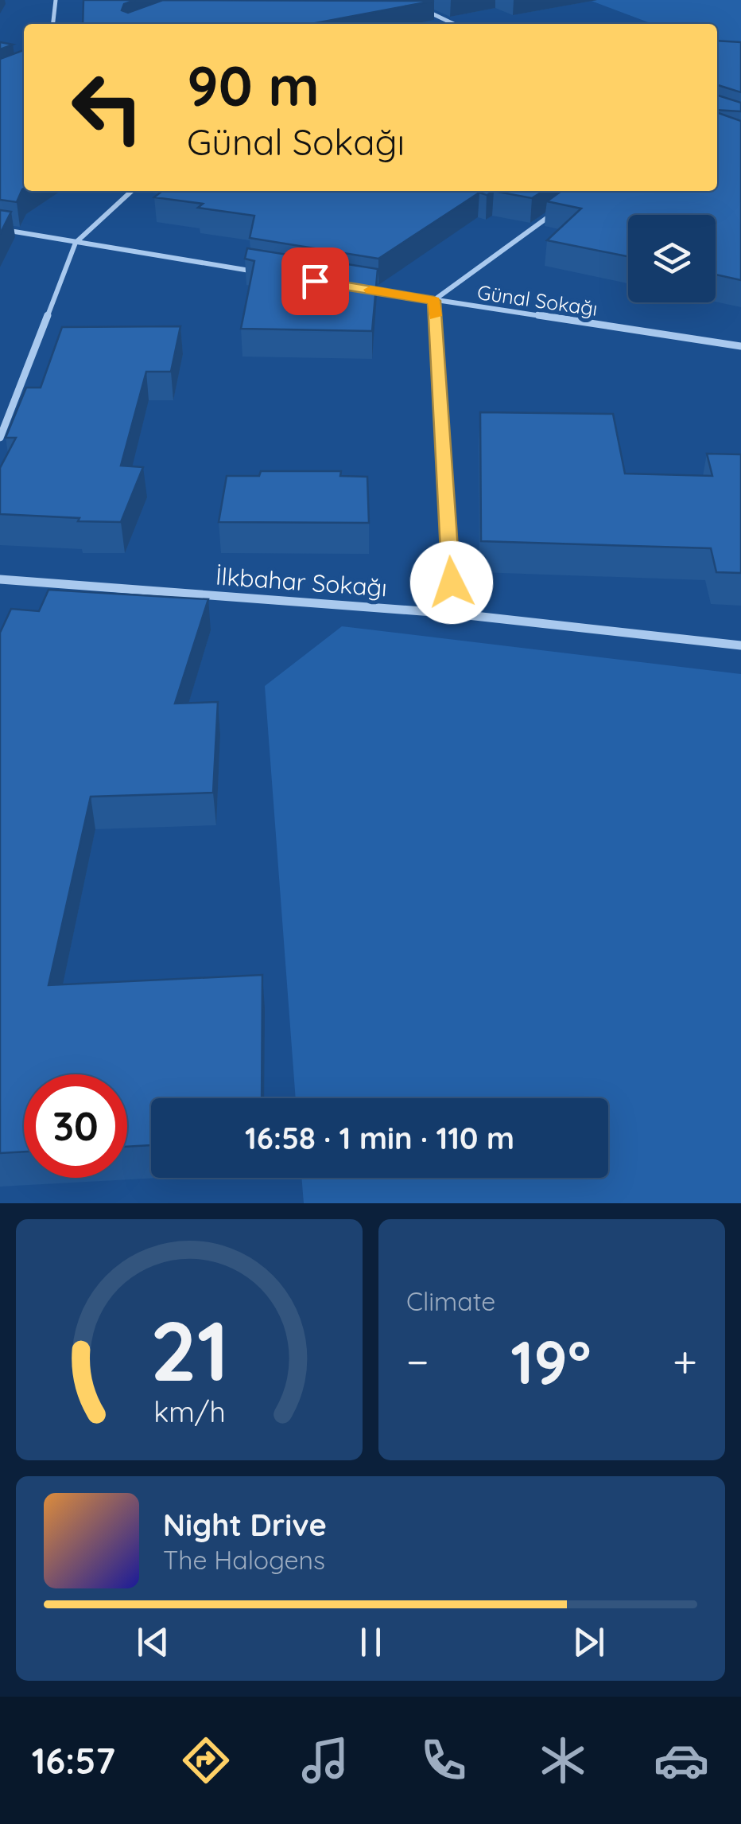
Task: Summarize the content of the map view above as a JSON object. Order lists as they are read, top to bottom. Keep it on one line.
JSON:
{"streets":{"street":["Günal Sokağı","İlkbahar Sokağı"]},"page":{"turn":["90 m","Günal Sokağı"],"limit":"30","trip":"16:58 · 1 min · 110 m","tile":"Climate","heat":["−","19°","+"],"song":["Night Drive","The Halogens"],"tabs":"16:57","gauge":["21","km/h"]}}
